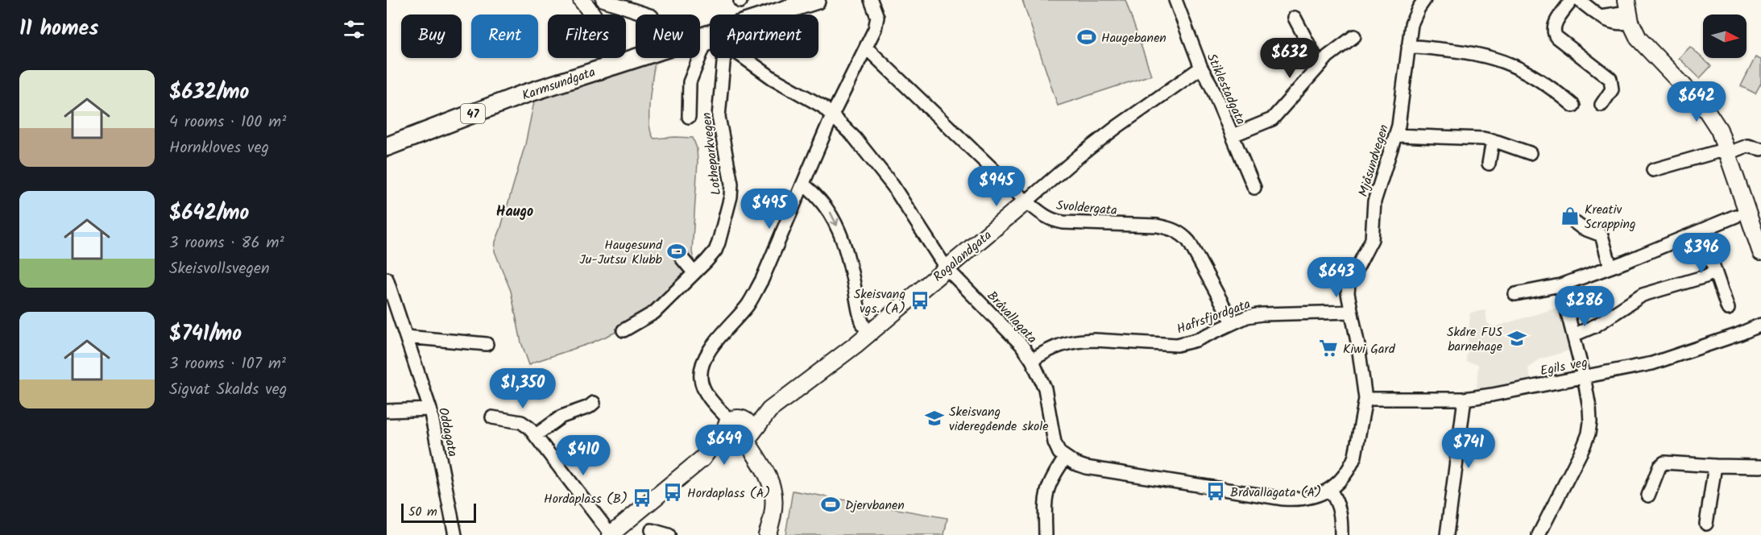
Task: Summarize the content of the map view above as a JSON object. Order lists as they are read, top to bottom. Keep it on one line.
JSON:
{"streets":{"main road":["Karmsundgata","47"],"street":["Stiklestadgata","Lotheparkvegen","Mjåsundvegen","Svoldergata","Rogalandgata","Hafrsfjordgata","Bråvallagata","Egils veg","Oddagata"]},"crossings":[["Stiklestadgata","Rogalandgata"],["Mjåsundvegen","Hafrsfjordgata"],["Mjåsundvegen","Egils veg"],["Svoldergata","Rogalandgata"],["Svoldergata","Hafrsfjordgata"],["Rogalandgata","Bråvallagata"],["Hafrsfjordgata","Bråvallagata"]],"districts":["Haugo"],"places":{"sports":["Haugebanen","Haugesund Ju-Jutsu Klubb","Djervbanen"],"shop":["Kreativ Scrapping"],"bus stop":["Skeisvang vgs. (A)","Bråvallagata (A)","Hordaplass (A)","Hordaplass (B)"],"school or university":["Skåre FUS barnehage","Skeisvang videregående skole"],"supermarket":["Kiwi Gard"]},"scale_bar":"50 m","north":"right","page":{"heading":"11 homes","chip":["Buy","Rent","Filters","New","Apartment"],"price":["$632","$642","$945","$495","$396","$643","$286","$1,350","$649","$741","$410"],"list":[{"name":"$632/mo","note":"4 rooms · 100 m² · Hornkloves veg"},{"name":"$642/mo","note":"3 rooms · 86 m² · Skeisvollsvegen"},{"name":"$741/mo","note":"3 rooms · 107 m² · Sigvat Skalds veg"}],"scale":"50 m"}}
